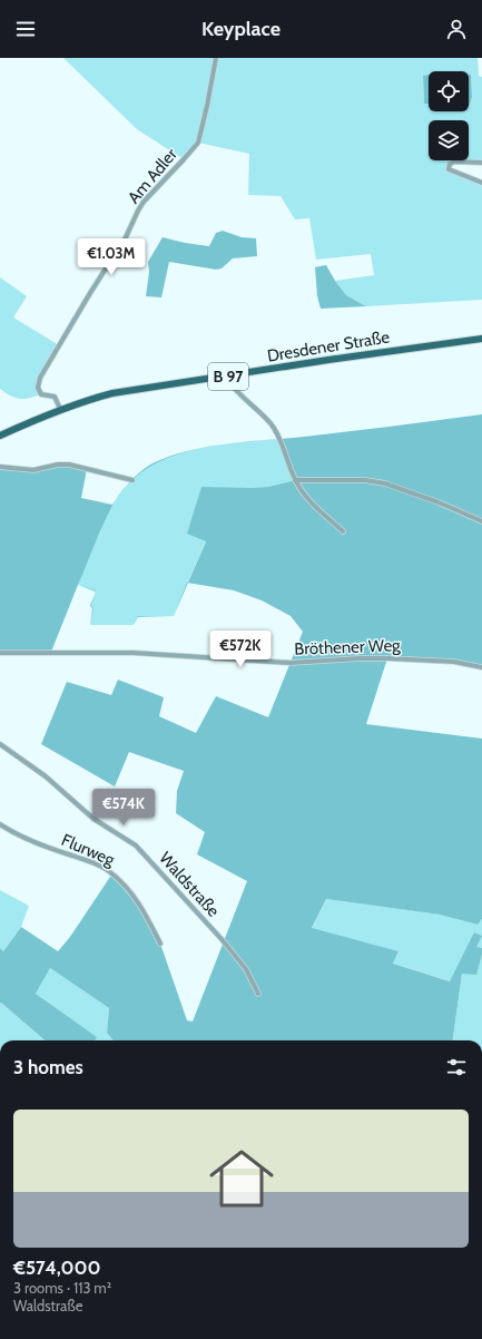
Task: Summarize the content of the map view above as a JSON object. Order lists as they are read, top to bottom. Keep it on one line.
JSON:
{"streets":{"main road":["Dresdener Straße","B 97"],"street":["Am Adler","Bröthener Weg","Flurweg","Waldstraße"]},"crossings":[["Am Adler","Dresdener Straße"]],"page":{"header":"Keyplace","price":["€1.03M","€572K","€574K"],"heading":"3 homes","list":[{"name":"€574,000","note":"3 rooms · 113 m² · Waldstraße"}]}}
